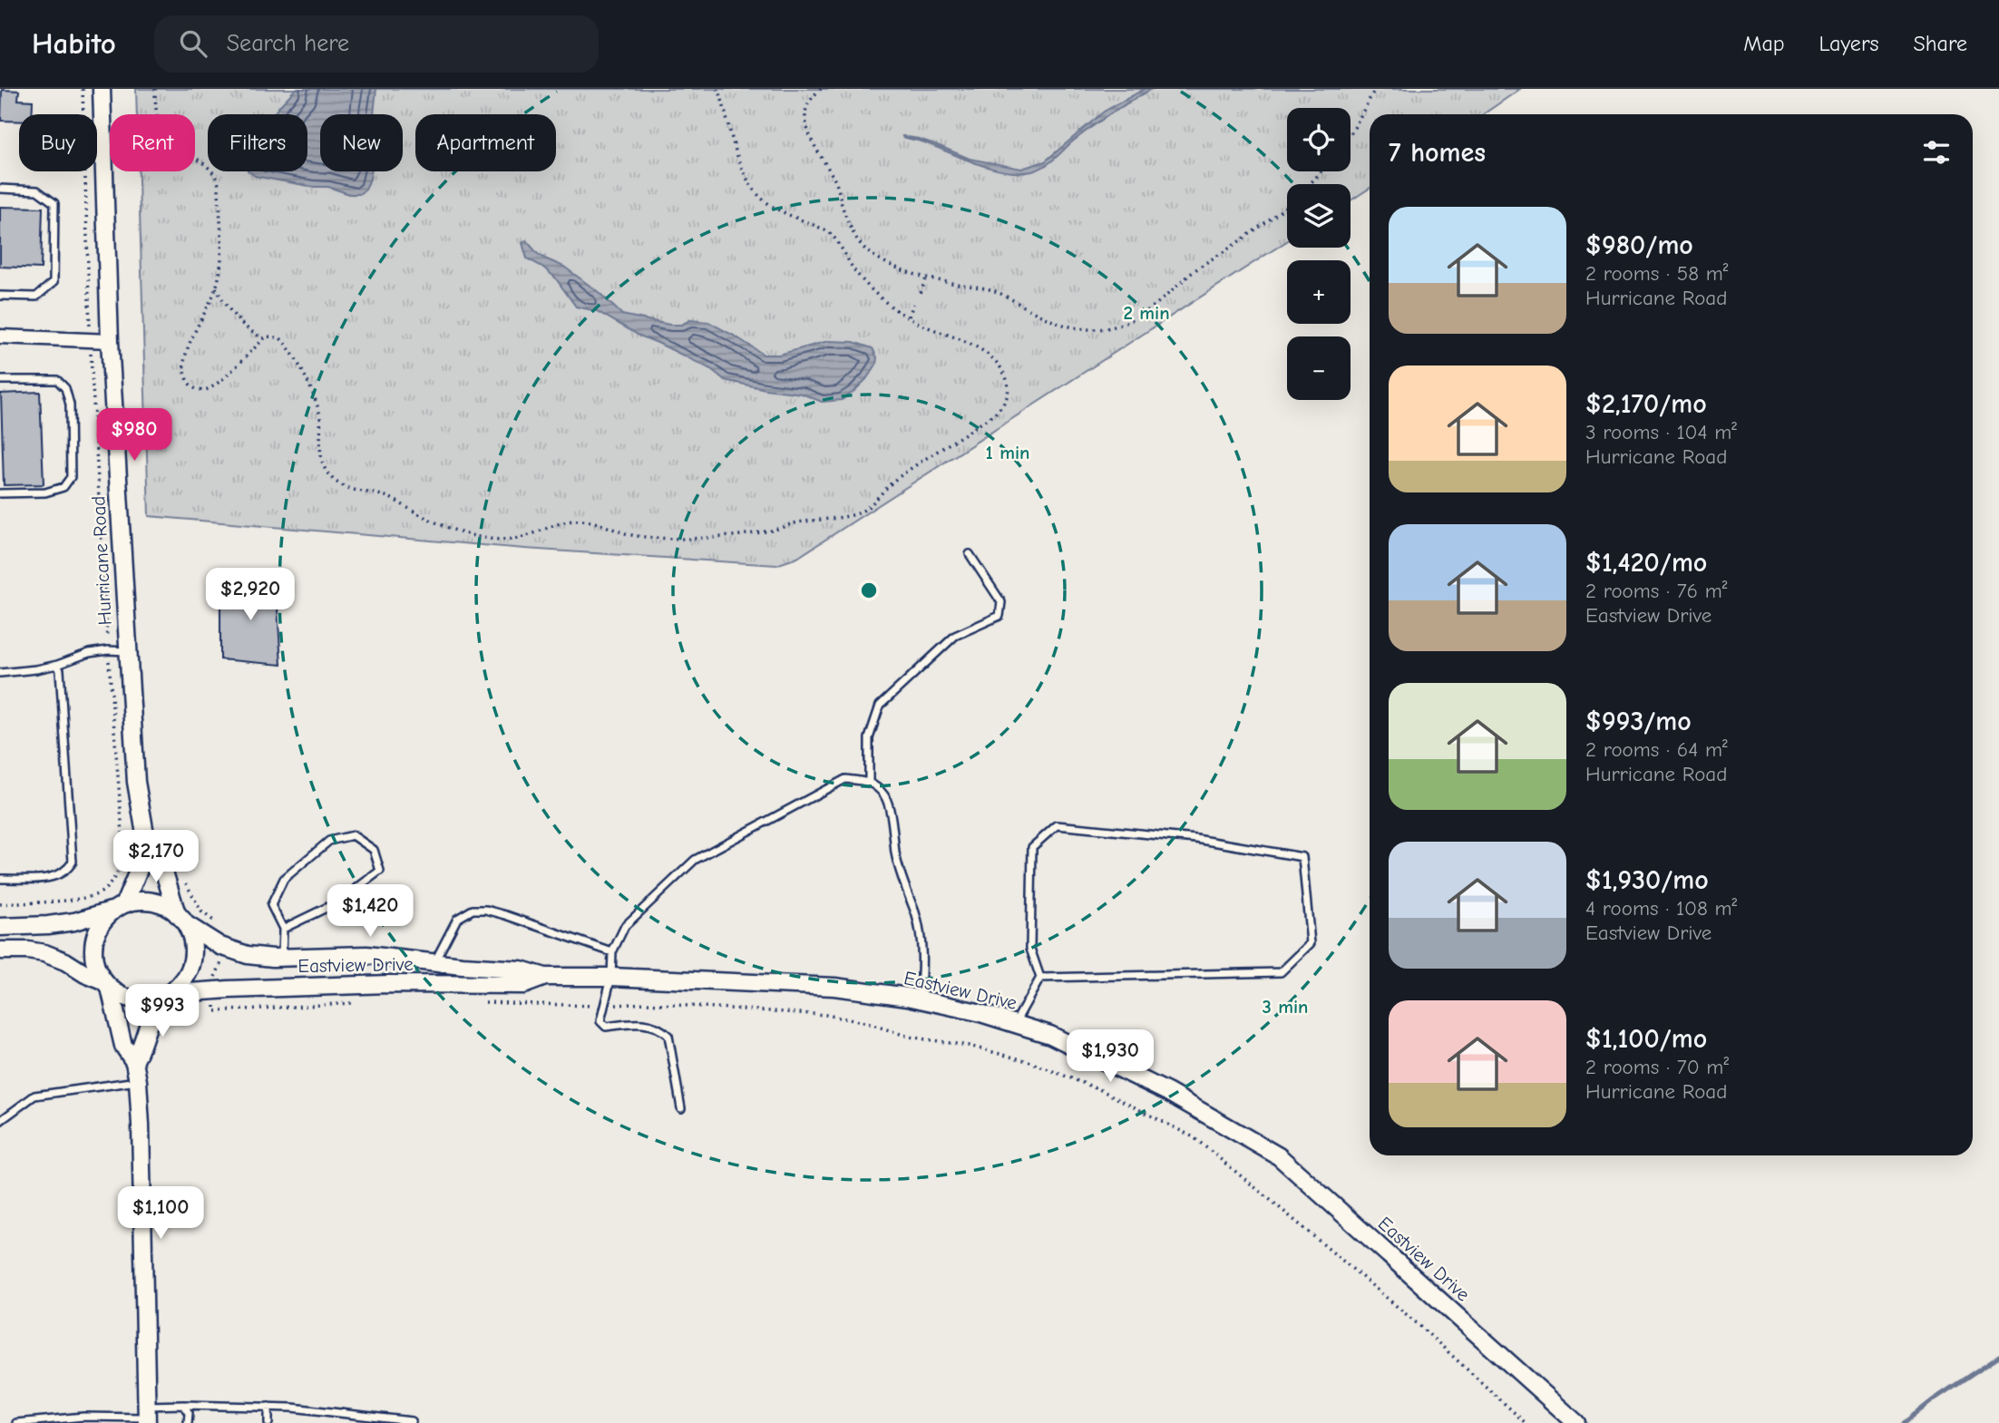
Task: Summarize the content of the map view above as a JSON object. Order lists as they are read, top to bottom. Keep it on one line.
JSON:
{"streets":{"street":["Hurricane Road","Eastview Drive"]},"crossings":[["Hurricane Road","Eastview Drive"]],"page":{"header":"Habito","search":"Search here","nav":["Map","Layers","Share"],"map_buttons":["+","−"],"chip":["Buy","Rent","Filters","New","Apartment"],"heading":"7 homes","list":[{"name":"$980/mo","note":"2 rooms · 58 m² · Hurricane Road"},{"name":"$2,170/mo","note":"3 rooms · 104 m² · Hurricane Road"},{"name":"$1,420/mo","note":"2 rooms · 76 m² · Eastview Drive"},{"name":"$993/mo","note":"2 rooms · 64 m² · Hurricane Road"},{"name":"$1,930/mo","note":"4 rooms · 108 m² · Eastview Drive"},{"name":"$1,100/mo","note":"2 rooms · 70 m² · Hurricane Road"}],"price":["$980","$2,920","$2,170","$1,420","$993","$1,930","$1,100"]},"rings":["2 min","1 min","3 min"]}
